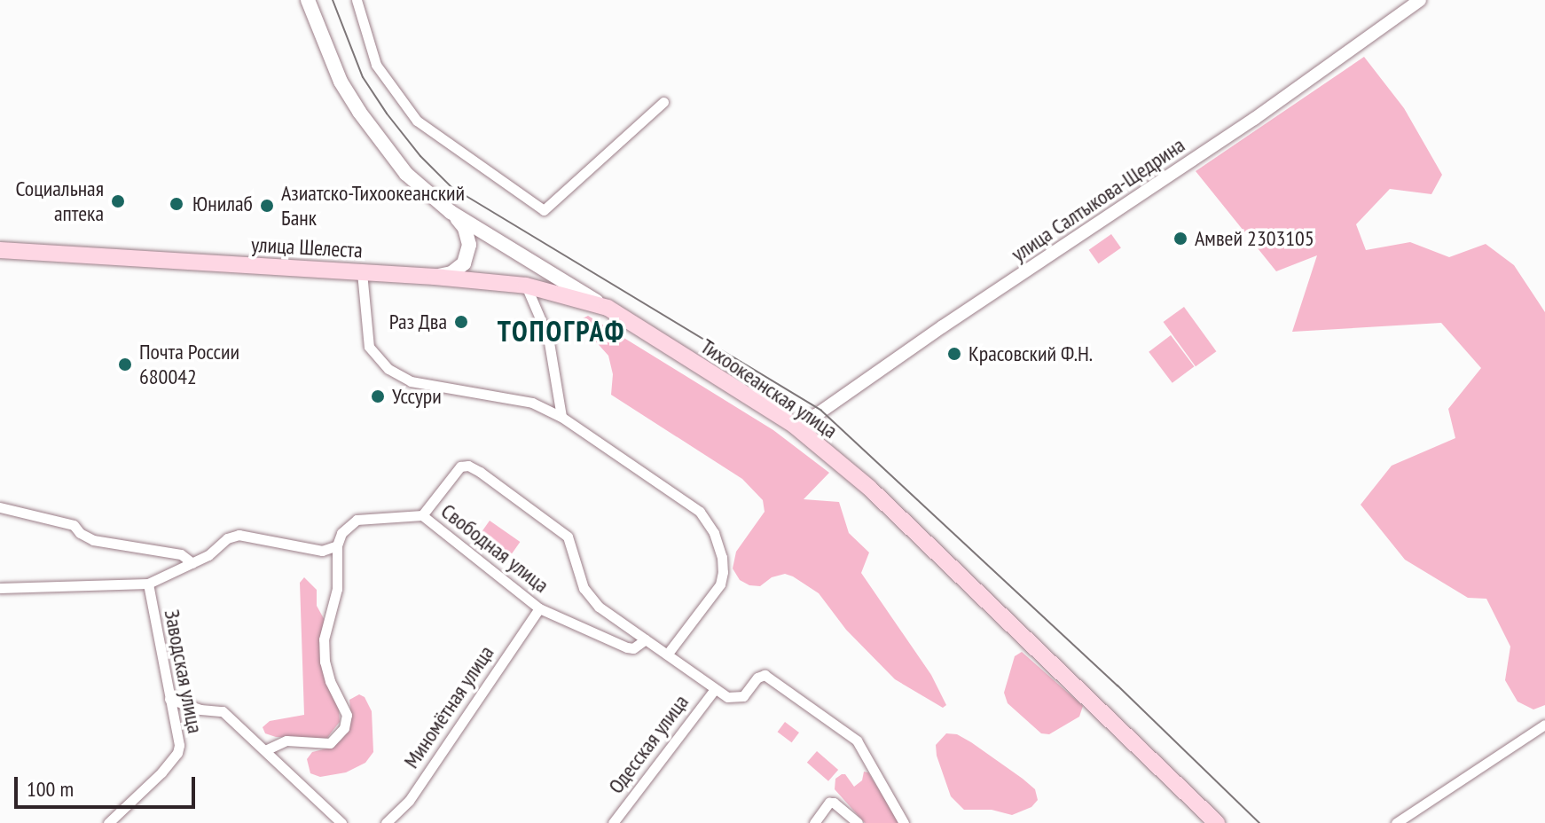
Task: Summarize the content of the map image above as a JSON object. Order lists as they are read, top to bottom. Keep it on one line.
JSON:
{"streets":{"main road":["улица Шелеста","Тихоокеанская улица"],"street":["улица Салтыкова-Щедрина","Свободная улица","Заводская улица","Миномётная улица","Одесская улица"]},"crossings":[["улица Салтыкова-Щедрина","Тихоокеанская улица"],["улица Шелеста","Тихоокеанская улица"],["Свободная улица","Миномётная улица"]],"districts":["ТОПОГРАФ"],"places":["Социальная аптека","Юнилаб","Азиатско-Тихоокеанский Банк","Амвей 2303105","Раз Два","Красовский Ф.Н.","Почта России 680042","Уссури"],"scale_bar":"100 m"}
